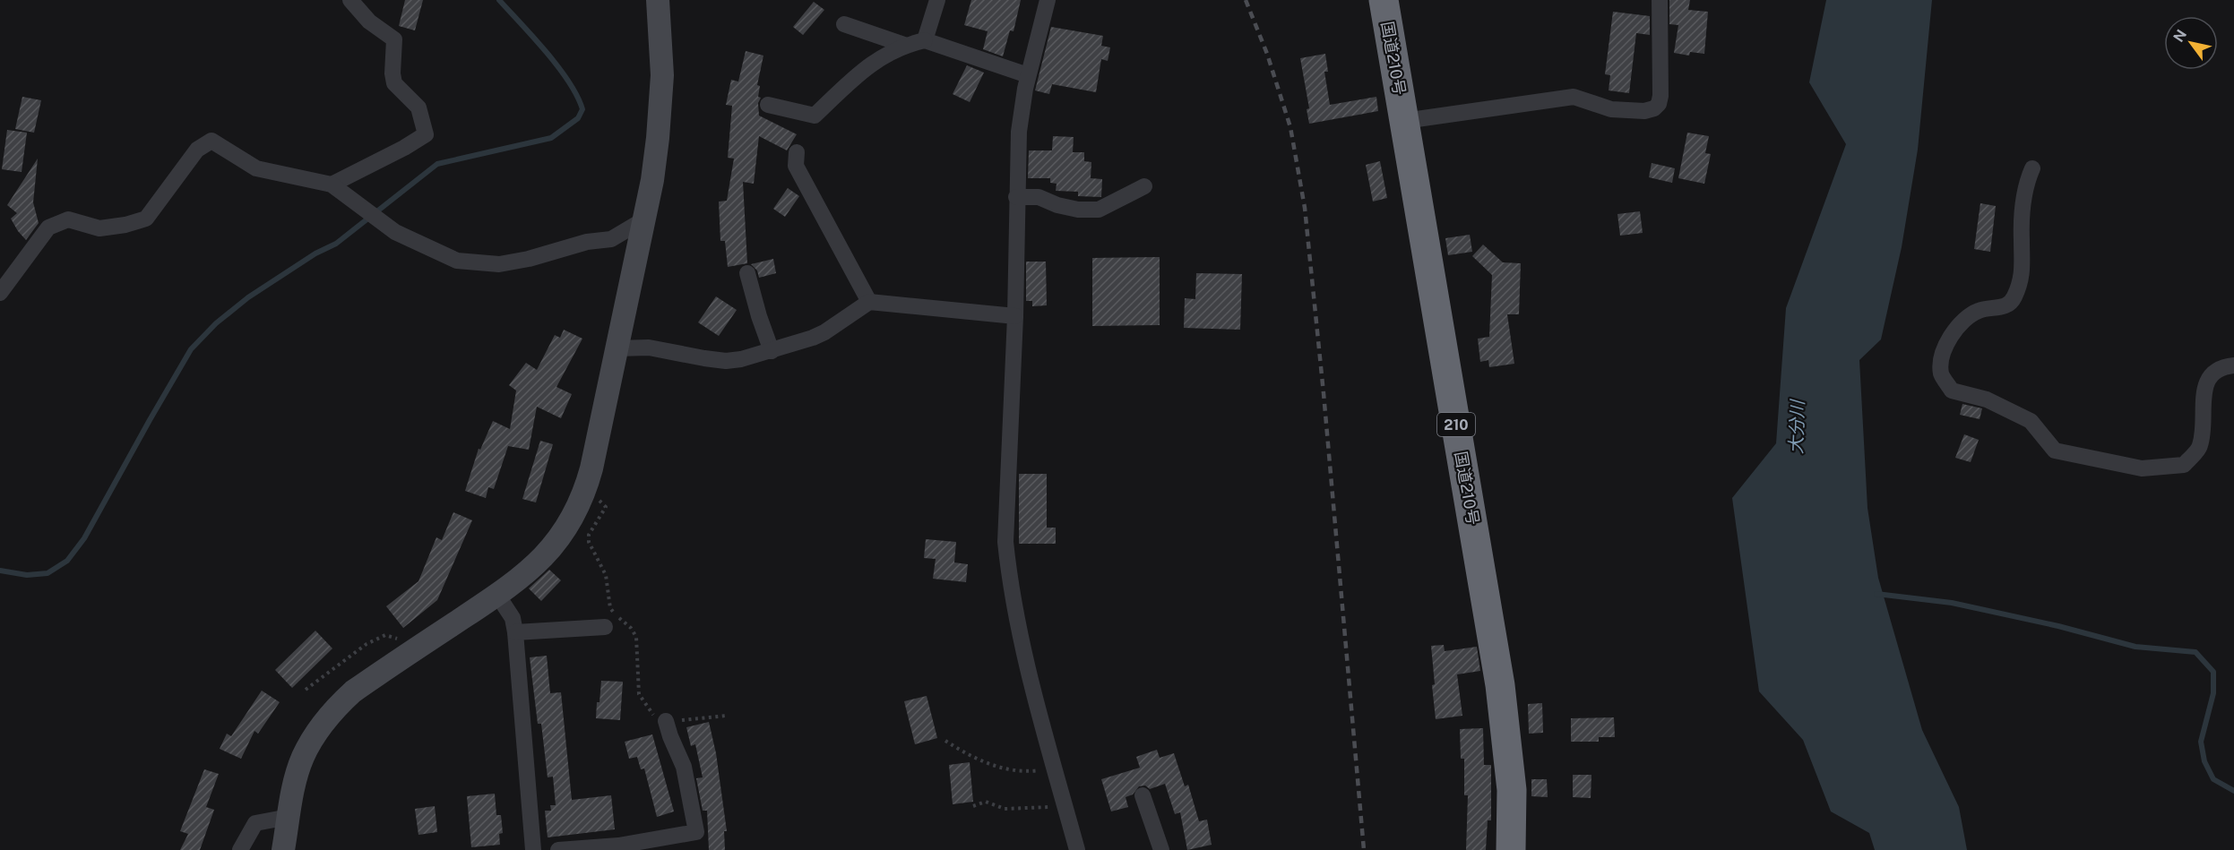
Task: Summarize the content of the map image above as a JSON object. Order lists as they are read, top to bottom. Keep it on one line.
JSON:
{"streets":{"highway":["国道210号","210"]},"water":["大分川"],"north":"top left"}
